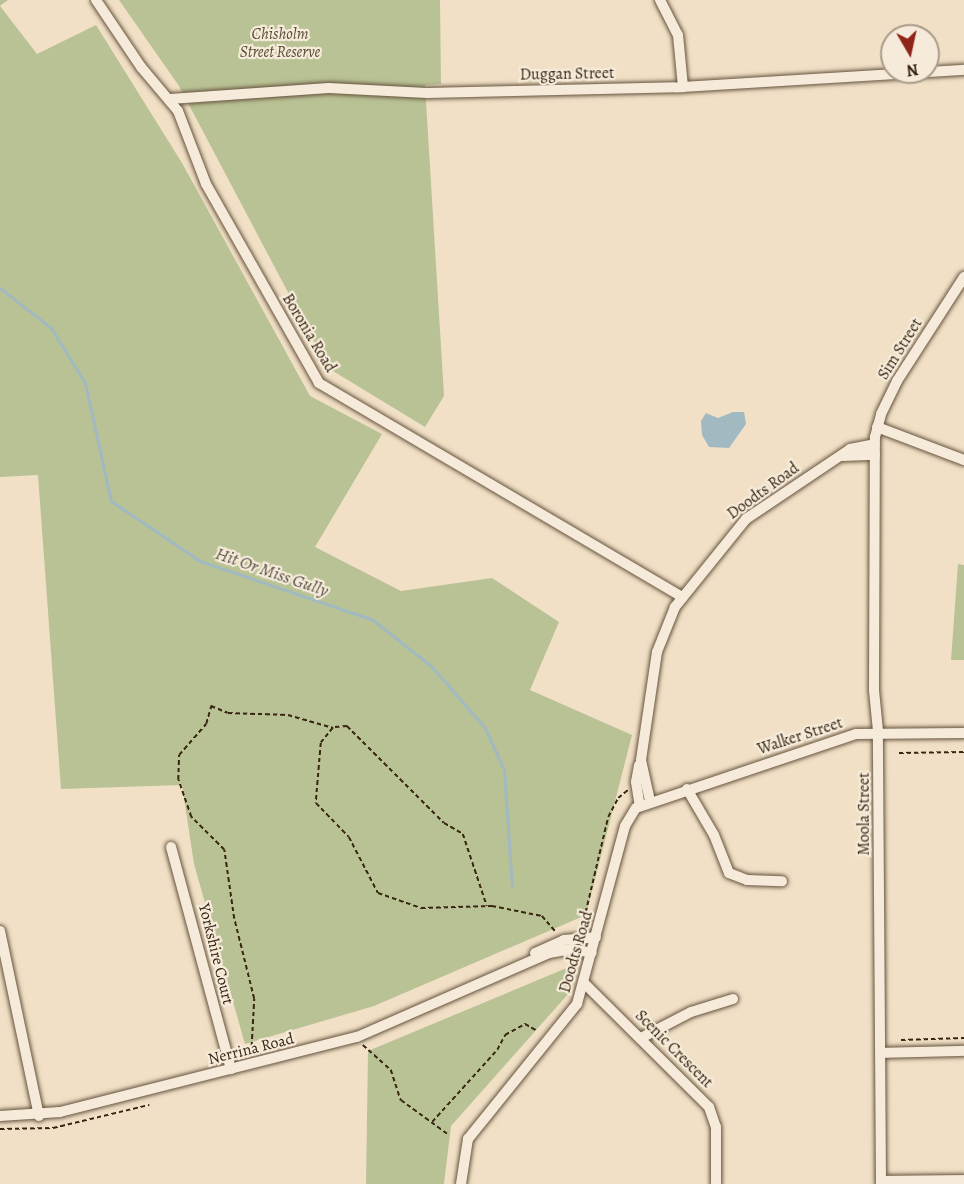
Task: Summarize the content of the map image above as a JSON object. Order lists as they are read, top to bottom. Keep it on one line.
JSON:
{"streets":{"street":["Duggan Street","Boronia Road","Sim Street","Doodts Road","Walker Street","Moola Street","Yorkshire Court","Nerrina Road","Scenic Crescent"]},"crossings":[["Duggan Street","Boronia Road"],["Boronia Road","Doodts Road"],["Sim Street","Doodts Road"],["Sim Street","Moola Street"],["Doodts Road","Walker Street"],["Doodts Road","Moola Street"],["Doodts Road","Nerrina Road"],["Doodts Road","Scenic Crescent"],["Walker Street","Moola Street"],["Yorkshire Court","Nerrina Road"]],"water":["Hit Or Miss Gully"],"parks":["Chisholm Street Reserve"],"north":"bottom"}
